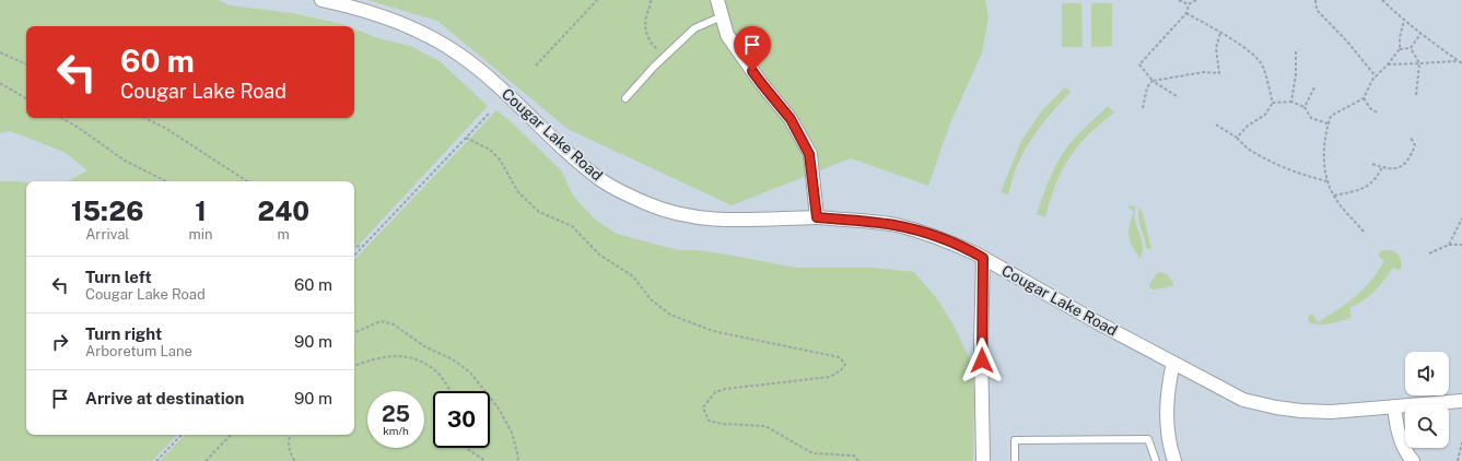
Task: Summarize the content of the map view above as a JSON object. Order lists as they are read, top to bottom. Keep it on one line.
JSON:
{"streets":{"street":["Cougar Lake Road"]},"page":{"turn":["60 m","Cougar Lake Road"],"eta":["15:26","Arrival","1","min","240","m"],"list":[{"name":"Turn left","note":"Cougar Lake Road","value":"60 m"},{"name":"Turn right","note":"Arboretum Lane","value":"90 m"},{"name":"Arrive at destination","value":"90 m"}],"speed":"25 km/h","limit":"30"}}
